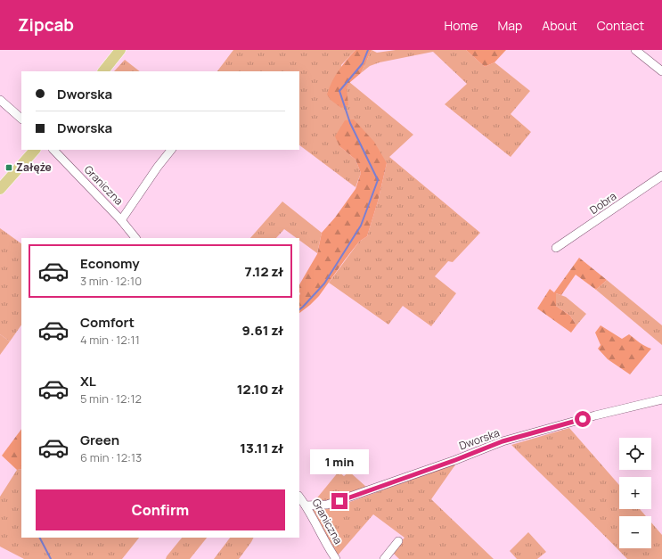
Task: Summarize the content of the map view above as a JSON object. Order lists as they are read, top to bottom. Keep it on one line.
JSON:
{"streets":{"street":["Graniczna","Dobra","Dworska"]},"crossings":[["Graniczna","Dworska"]],"places":{"transit":["Załęże"]},"page":{"header":"Zipcab","nav":["Home","Map","About","Contact"],"banner":["Dworska","Dworska"],"list":[{"name":"Economy","note":"3 min · 12:10","value":"7.12 zł"},{"name":"Comfort","note":"4 min · 12:11","value":"9.61 zł"},{"name":"XL","note":"5 min · 12:12","value":"12.10 zł"},{"name":"Green","note":"6 min · 12:13","value":"13.11 zł"}],"map_buttons":["+","−"],"bubble":"1 min","buttons":"Confirm"}}
